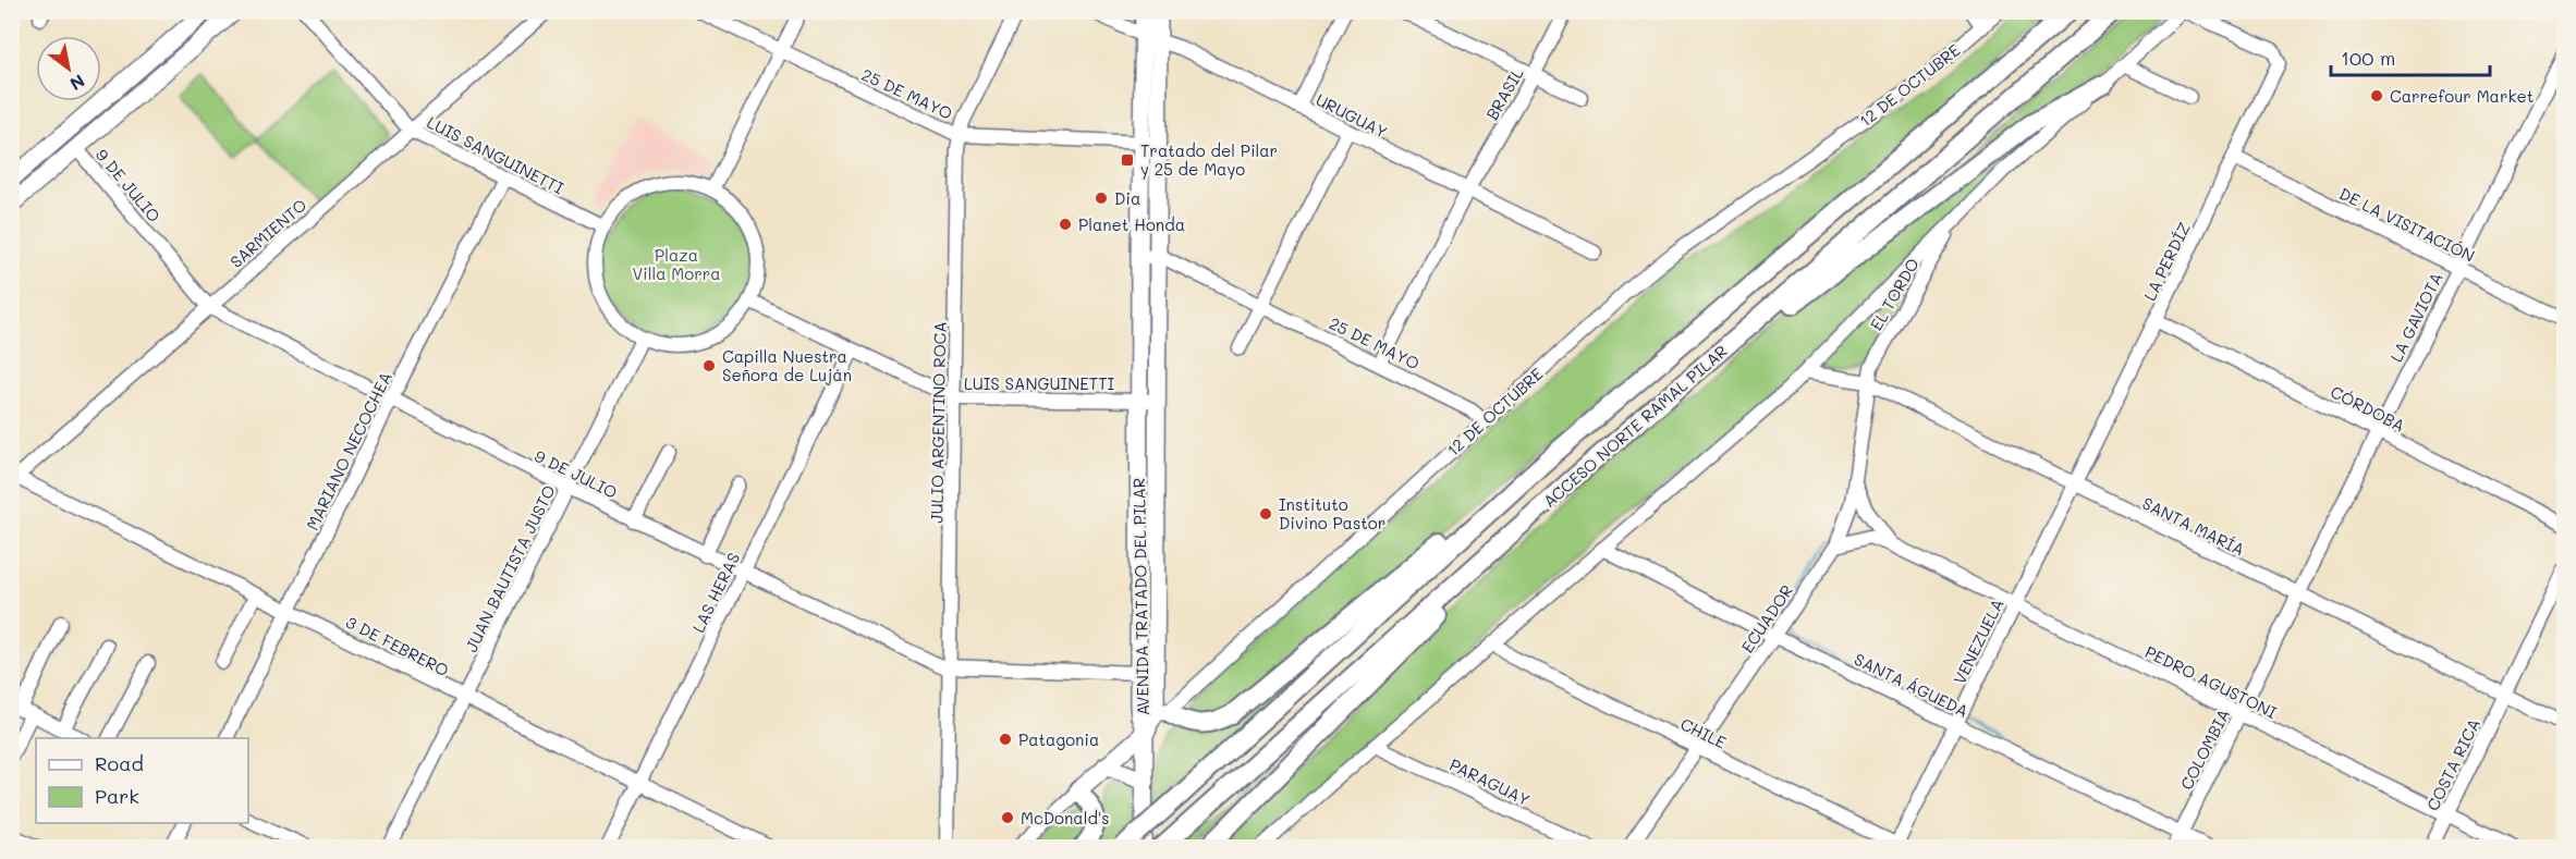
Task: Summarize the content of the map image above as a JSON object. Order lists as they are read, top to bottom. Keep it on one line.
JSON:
{"streets":{"highway":["ACCESO NORTE RAMAL PILAR"],"main road":["12 DE OCTUBRE","AVENIDA TRATADO DEL PILAR"],"street":["25 DE MAYO","BRASIL","URUGUAY","LUIS SANGUINETTI","9 DE JULIO","DE LA VISITACIÓN","SARMIENTO","LA PERDÍZ","EL TORDO","LA GAVIOTA","CÓRDOBA","JULIO ARGENTINO ROCA","MARIANO NECOCHEA","SANTA MARÍA","JUAN BAUTISTA JUSTO","LAS HERAS","ECUADOR","VENEZUELA","3 DE FEBRERO","PEDRO AGUSTONI","SANTA ÁGUEDA","CHILE","COLOMBIA","COSTA RICA","PARAGUAY"]},"crossings":[["12 DE OCTUBRE","25 DE MAYO"],["12 DE OCTUBRE","AVENIDA TRATADO DEL PILAR"],["25 DE MAYO","BRASIL"],["25 DE MAYO","JULIO ARGENTINO ROCA"],["25 DE MAYO","AVENIDA TRATADO DEL PILAR"],["BRASIL","URUGUAY"],["URUGUAY","AVENIDA TRATADO DEL PILAR"],["LUIS SANGUINETTI","SARMIENTO"],["LUIS SANGUINETTI","JULIO ARGENTINO ROCA"],["LUIS SANGUINETTI","MARIANO NECOCHEA"],["LUIS SANGUINETTI","JUAN BAUTISTA JUSTO"],["LUIS SANGUINETTI","LAS HERAS"],["LUIS SANGUINETTI","AVENIDA TRATADO DEL PILAR"],["9 DE JULIO","SARMIENTO"],["9 DE JULIO","JULIO ARGENTINO ROCA"],["9 DE JULIO","MARIANO NECOCHEA"],["9 DE JULIO","JUAN BAUTISTA JUSTO"],["9 DE JULIO","LAS HERAS"],["9 DE JULIO","AVENIDA TRATADO DEL PILAR"],["DE LA VISITACIÓN","LA PERDÍZ"],["DE LA VISITACIÓN","LA GAVIOTA"],["SARMIENTO","3 DE FEBRERO"],["LA PERDÍZ","CÓRDOBA"],["LA PERDÍZ","SANTA MARÍA"],["LA PERDÍZ","VENEZUELA"],["EL TORDO","SANTA MARÍA"],["EL TORDO","ECUADOR"],["LA GAVIOTA","CÓRDOBA"],["LA GAVIOTA","SANTA MARÍA"],["LA GAVIOTA","COLOMBIA"],["MARIANO NECOCHEA","3 DE FEBRERO"],["SANTA MARÍA","ECUADOR"],["SANTA MARÍA","VENEZUELA"],["SANTA MARÍA","COLOMBIA"],["SANTA MARÍA","COSTA RICA"],["JUAN BAUTISTA JUSTO","3 DE FEBRERO"],["LAS HERAS","3 DE FEBRERO"],["ECUADOR","PEDRO AGUSTONI"],["ECUADOR","SANTA ÁGUEDA"],["ECUADOR","CHILE"],["VENEZUELA","PEDRO AGUSTONI"],["VENEZUELA","SANTA ÁGUEDA"],["VENEZUELA","CHILE"],["PEDRO AGUSTONI","COLOMBIA"],["PEDRO AGUSTONI","COSTA RICA"],["SANTA ÁGUEDA","COLOMBIA"]],"parks":["Plaza Villa Morra"],"places":{"other":["Carrefour Market","Dia","Planet Honda","Capilla Nuestra Señora de Luján","Instituto Divino Pastor","Patagonia","McDonald's"],"transit":["Tratado del Pilar y 25 de Mayo"]},"legend":["Road","Park"],"scale_bar":"100 m","north":"bottom right"}
